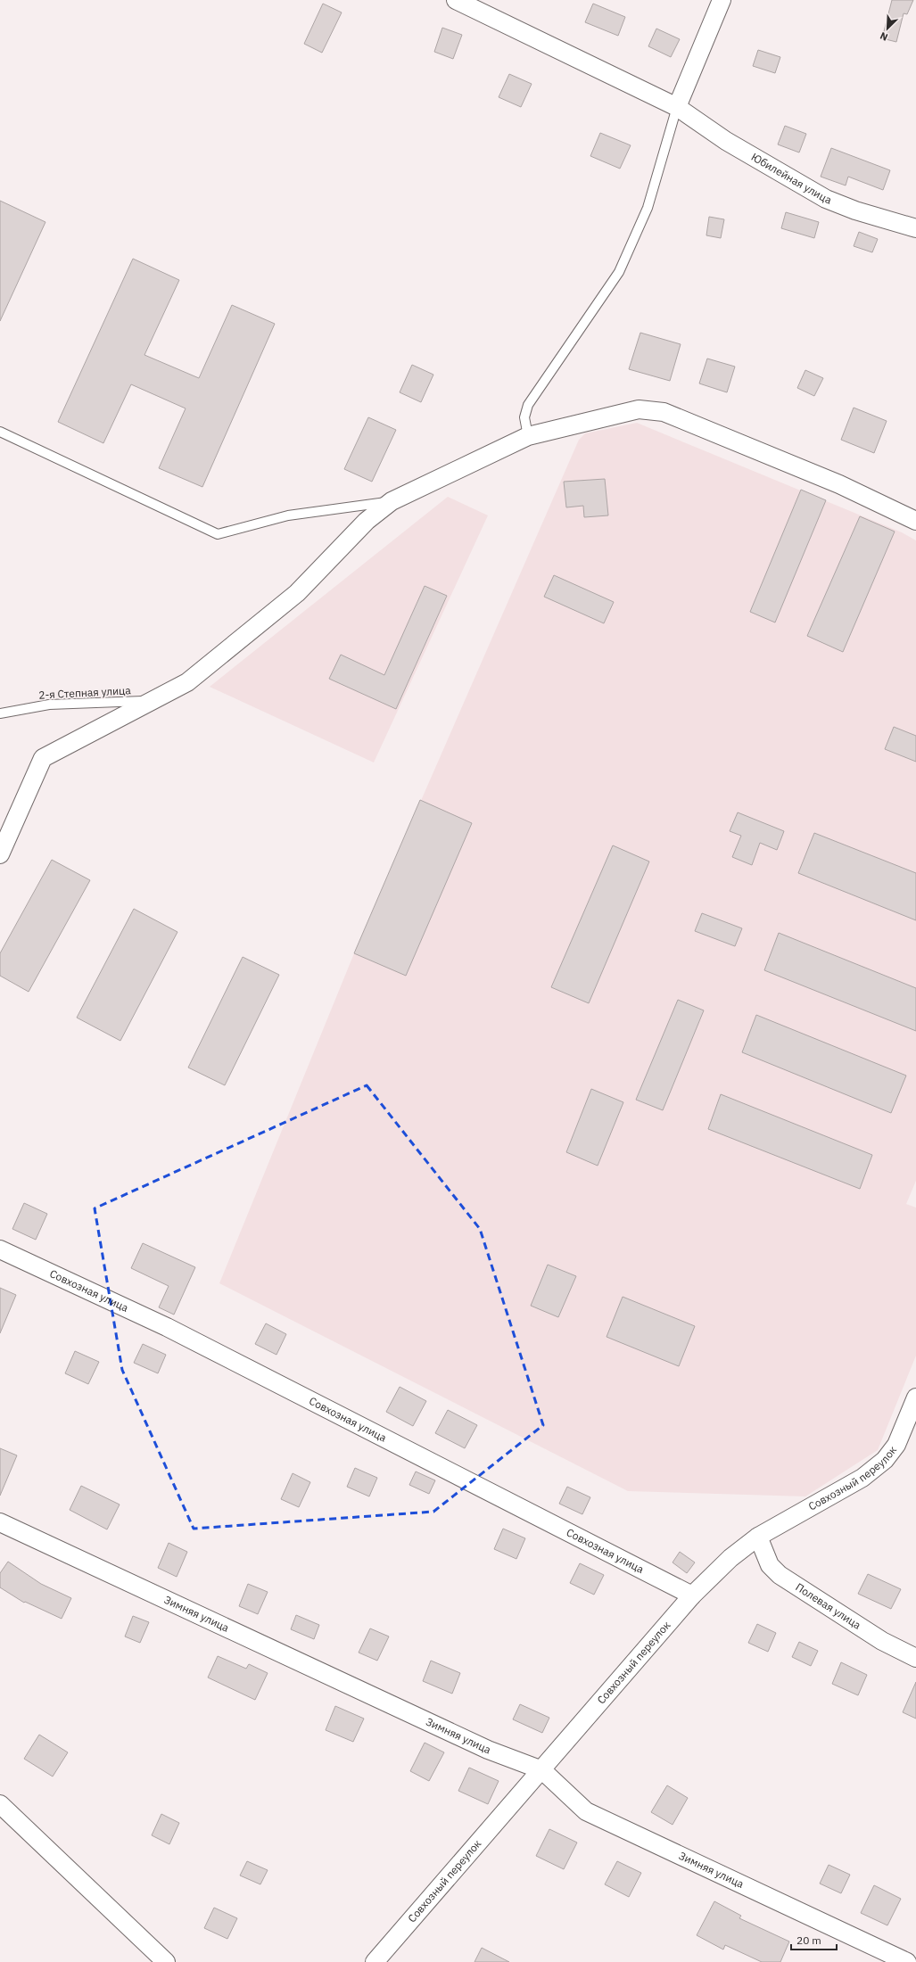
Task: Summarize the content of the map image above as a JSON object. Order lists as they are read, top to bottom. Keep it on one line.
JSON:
{"streets":{"street":["Юбилейная улица","Совхозная улица","Совхозный переулок","Полевая улица","Зимняя улица"],"lane":["2-я Степная улица"]},"crossings":[["Совхозная улица","Совхозный переулок"],["Совхозный переулок","Полевая улица"],["Совхозный переулок","Зимняя улица"]],"scale_bar":"20 m","north":"bottom left"}
